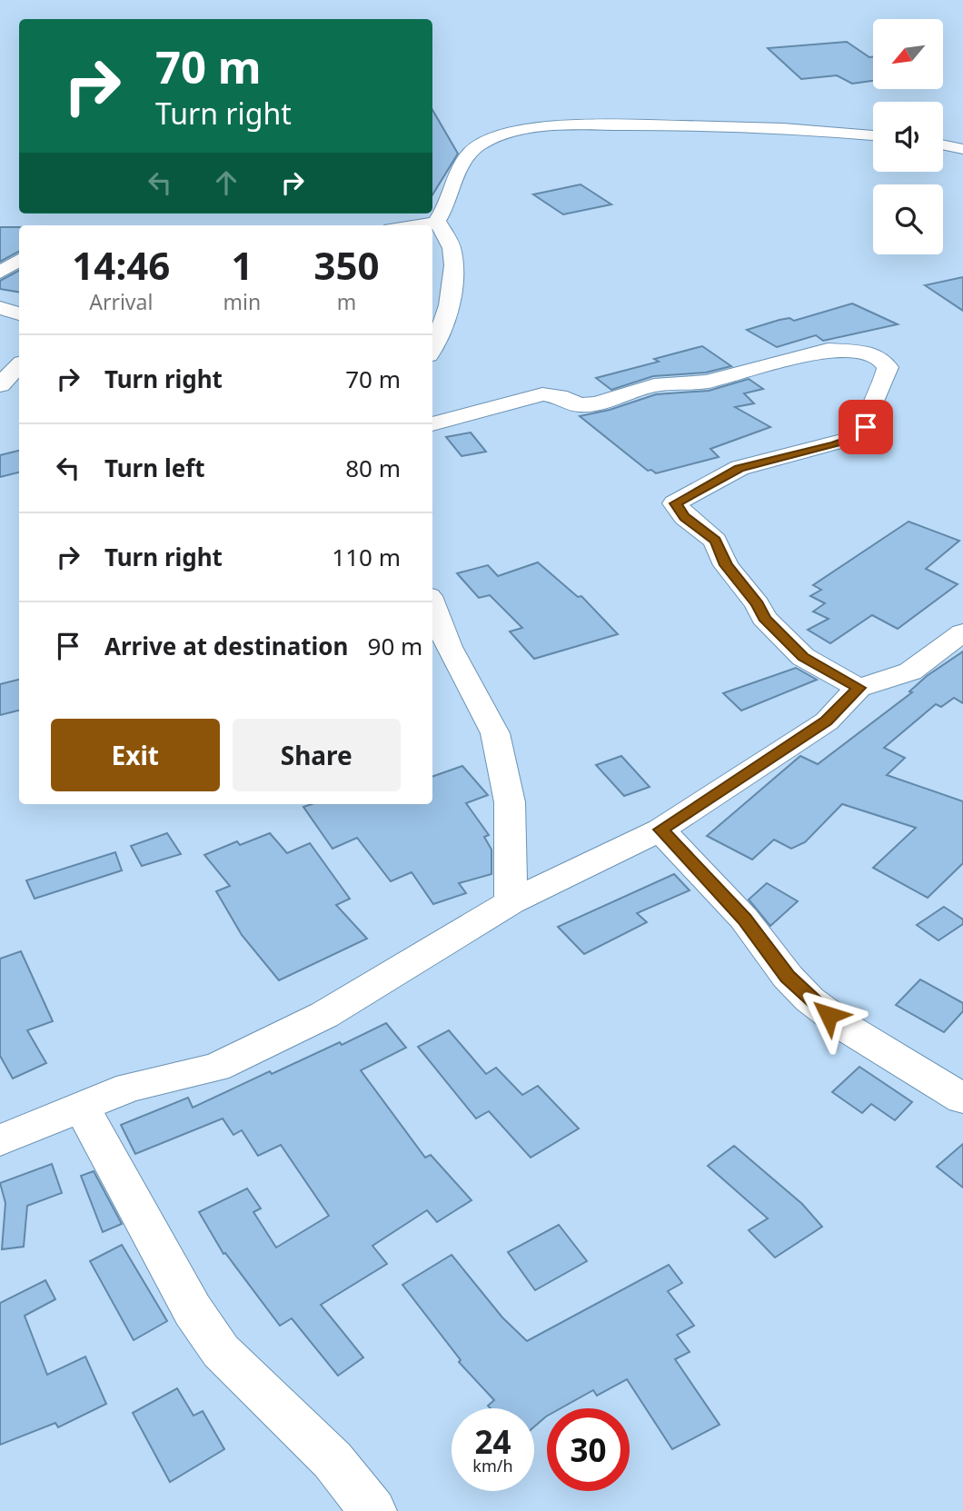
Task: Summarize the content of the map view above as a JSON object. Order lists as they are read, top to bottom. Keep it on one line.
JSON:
{"north":"bottom left","page":{"turn":["70 m","Turn right"],"eta":["14:46","Arrival","1","min","350","m"],"list":[{"name":"Turn right","value":"70 m"},{"name":"Turn left","value":"80 m"},{"name":"Turn right","value":"110 m"},{"name":"Arrive at destination","value":"90 m"}],"buttons":["Exit","Share"],"speed":"24 km/h","limit":"30"}}
